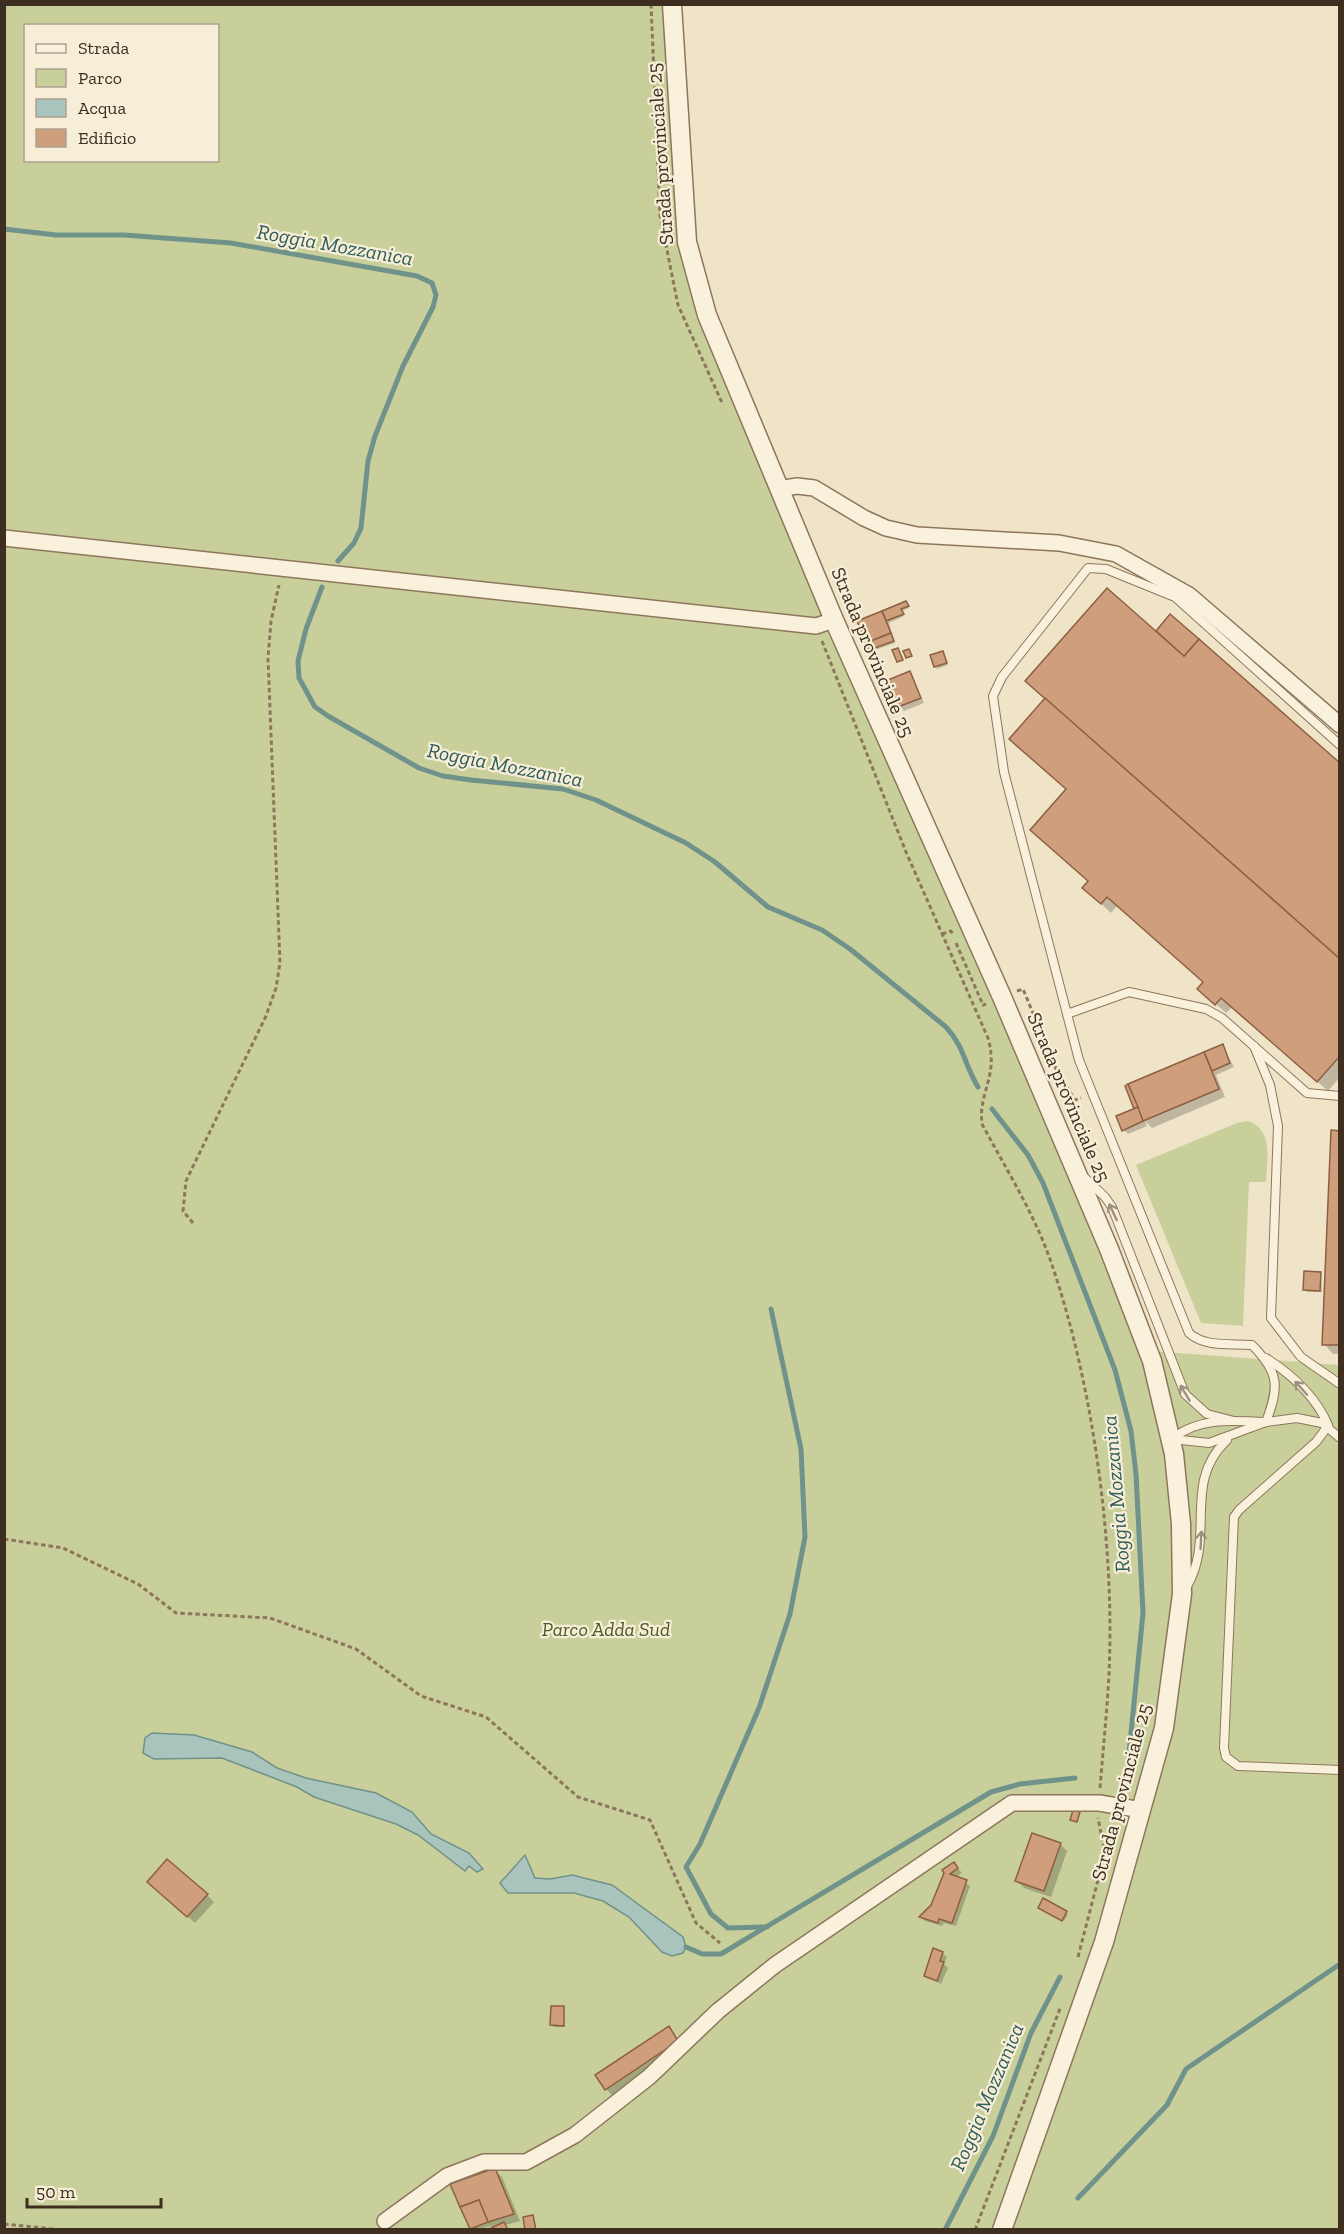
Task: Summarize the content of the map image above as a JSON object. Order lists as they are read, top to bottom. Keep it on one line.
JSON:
{"streets":{"street":["Strada provinciale 25"]},"water":["Roggia Mozzanica"],"parks":["Parco Adda Sud"],"legend":["Strada","Parco","Acqua","Edificio"],"scale_bar":"50 m"}
